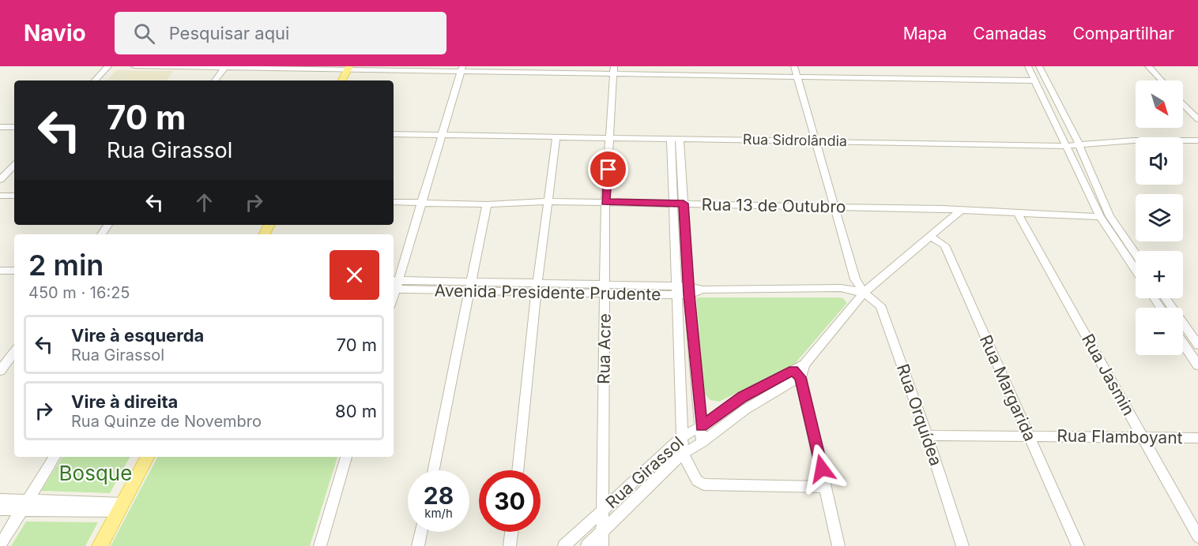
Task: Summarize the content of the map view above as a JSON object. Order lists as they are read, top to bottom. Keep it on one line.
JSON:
{"streets":{"street":["Rua Sidrolândia","Rua 13 de Outubro","Avenida Presidente Prudente","Rua Acre","Rua Jasmin","Rua Margarida","Rua Orquídea","Rua Flamboyant","Rua Girassol"]},"crossings":[["Rua Sidrolândia","Rua Acre"],["Rua 13 de Outubro","Rua Acre"],["Rua 13 de Outubro","Rua Jasmin"],["Avenida Presidente Prudente","Rua Acre"],["Avenida Presidente Prudente","Rua Orquídea"],["Rua Acre","Rua Girassol"],["Rua Jasmin","Rua Flamboyant"],["Rua Margarida","Rua Flamboyant"],["Rua Orquídea","Rua Flamboyant"]],"parks":["Bosque"],"north":"bottom right","page":{"header":"Navio","search":"Pesquisar aqui","nav":["Mapa","Camadas","Compartilhar"],"map_buttons":["+","−"],"turn":["70 m","Rua Girassol"],"heading":["2 min","450 m · 16:25"],"list":[{"name":"Vire à esquerda","note":"Rua Girassol","value":"70 m"},{"name":"Vire à direita","note":"Rua Quinze de Novembro","value":"80 m"}],"speed":"28 km/h","limit":"30"}}
